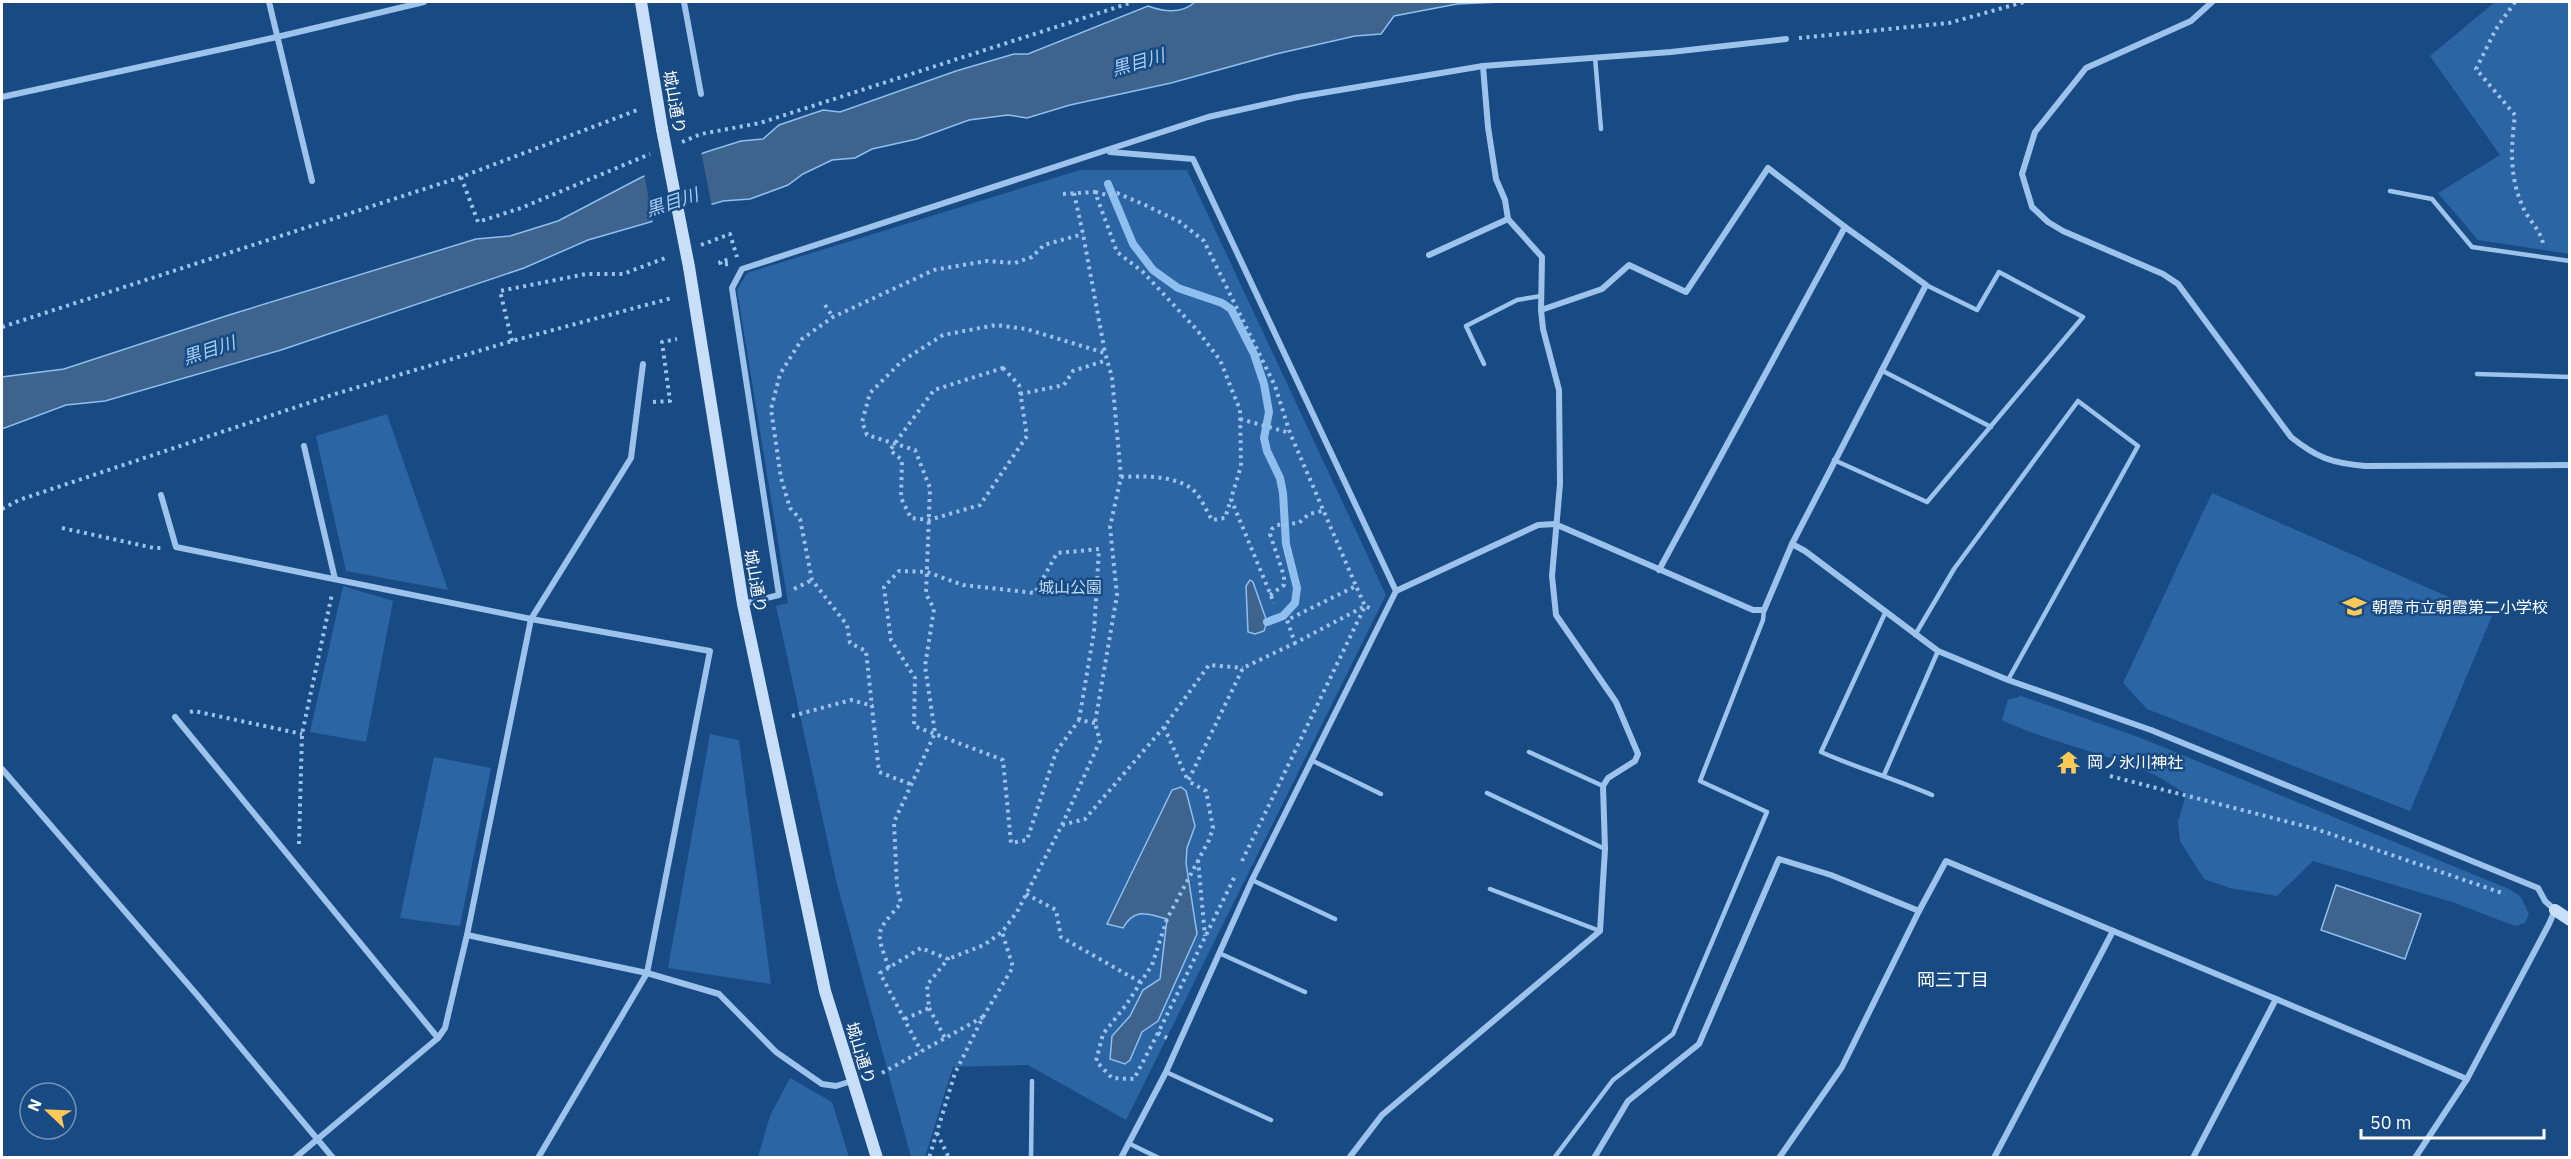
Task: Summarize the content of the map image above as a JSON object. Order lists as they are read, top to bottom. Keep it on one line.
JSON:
{"streets":{"street":["城山通り"]},"districts":["岡三丁目"],"water":["黒目川"],"parks":["城山公園"],"places":{"school or university":["朝霞市立朝霞第二小学校"],"temple":["岡ノ氷川神社"]},"scale_bar":"50 m","north":"top left"}
